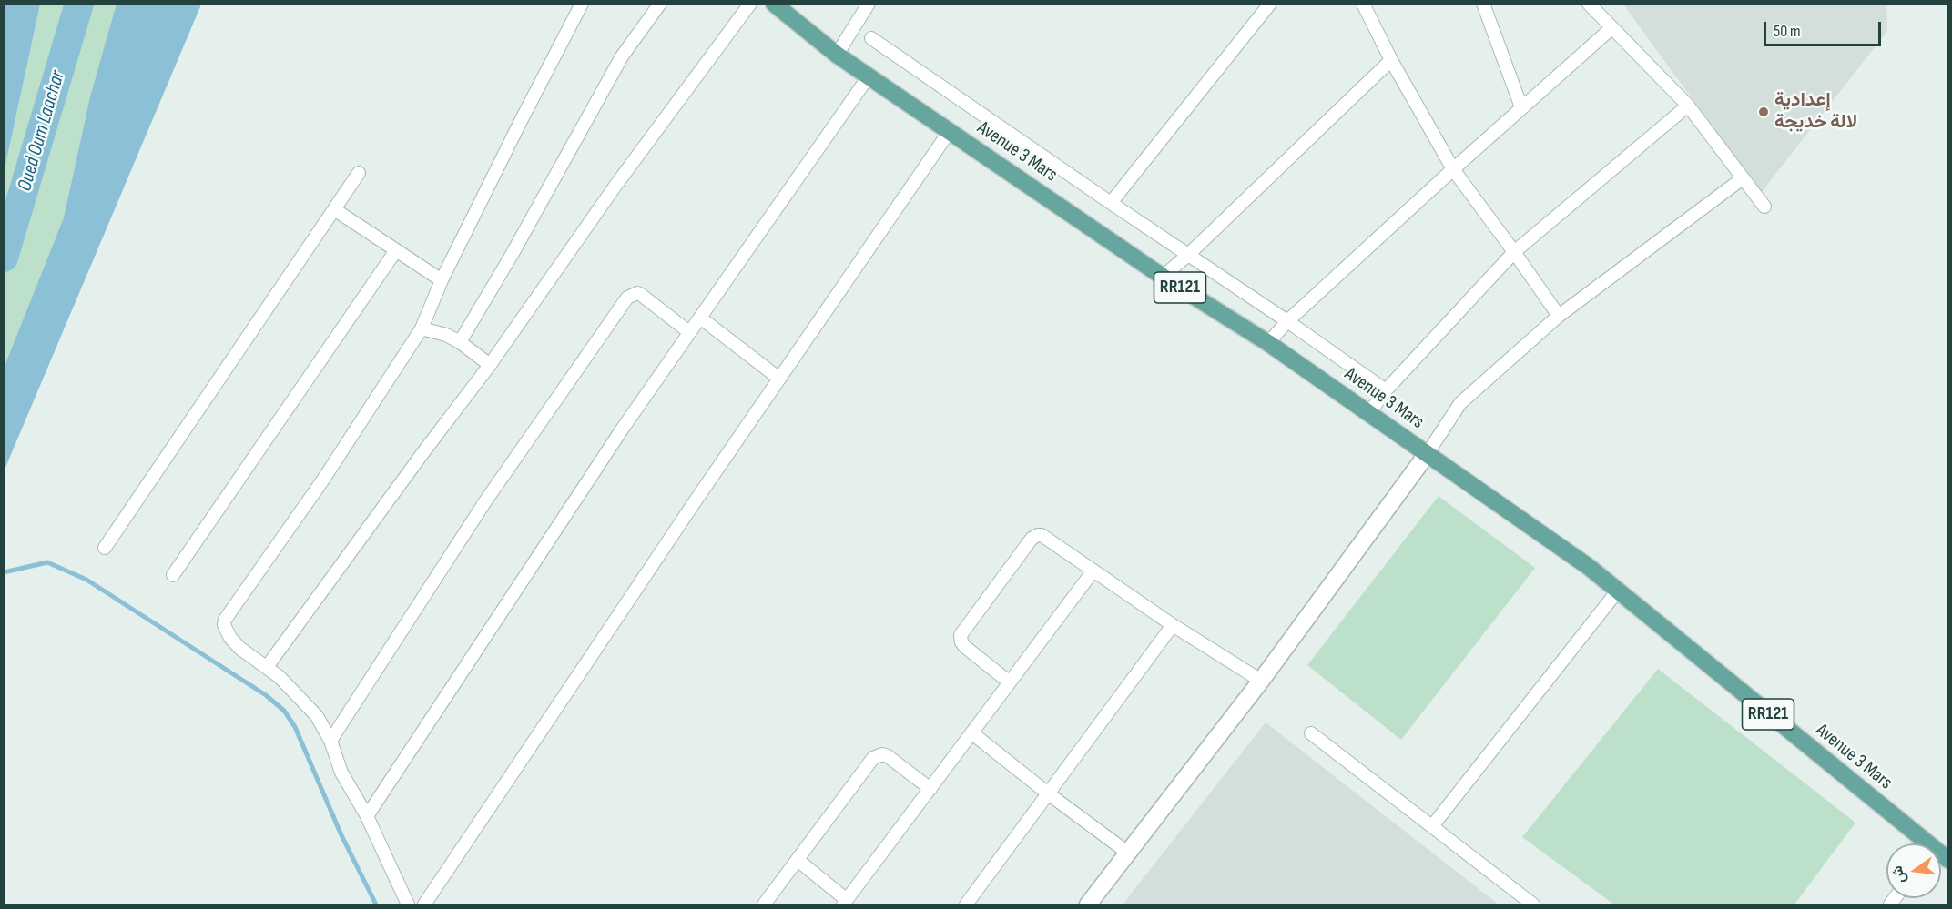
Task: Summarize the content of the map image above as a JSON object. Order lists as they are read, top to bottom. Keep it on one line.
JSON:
{"streets":{"main road":["Avenue 3 Mars","RR121"]},"water":["Oued Oum Laachar"],"places":["إعدادية لالة خديجة"],"scale_bar":"50 m","north":"left"}
